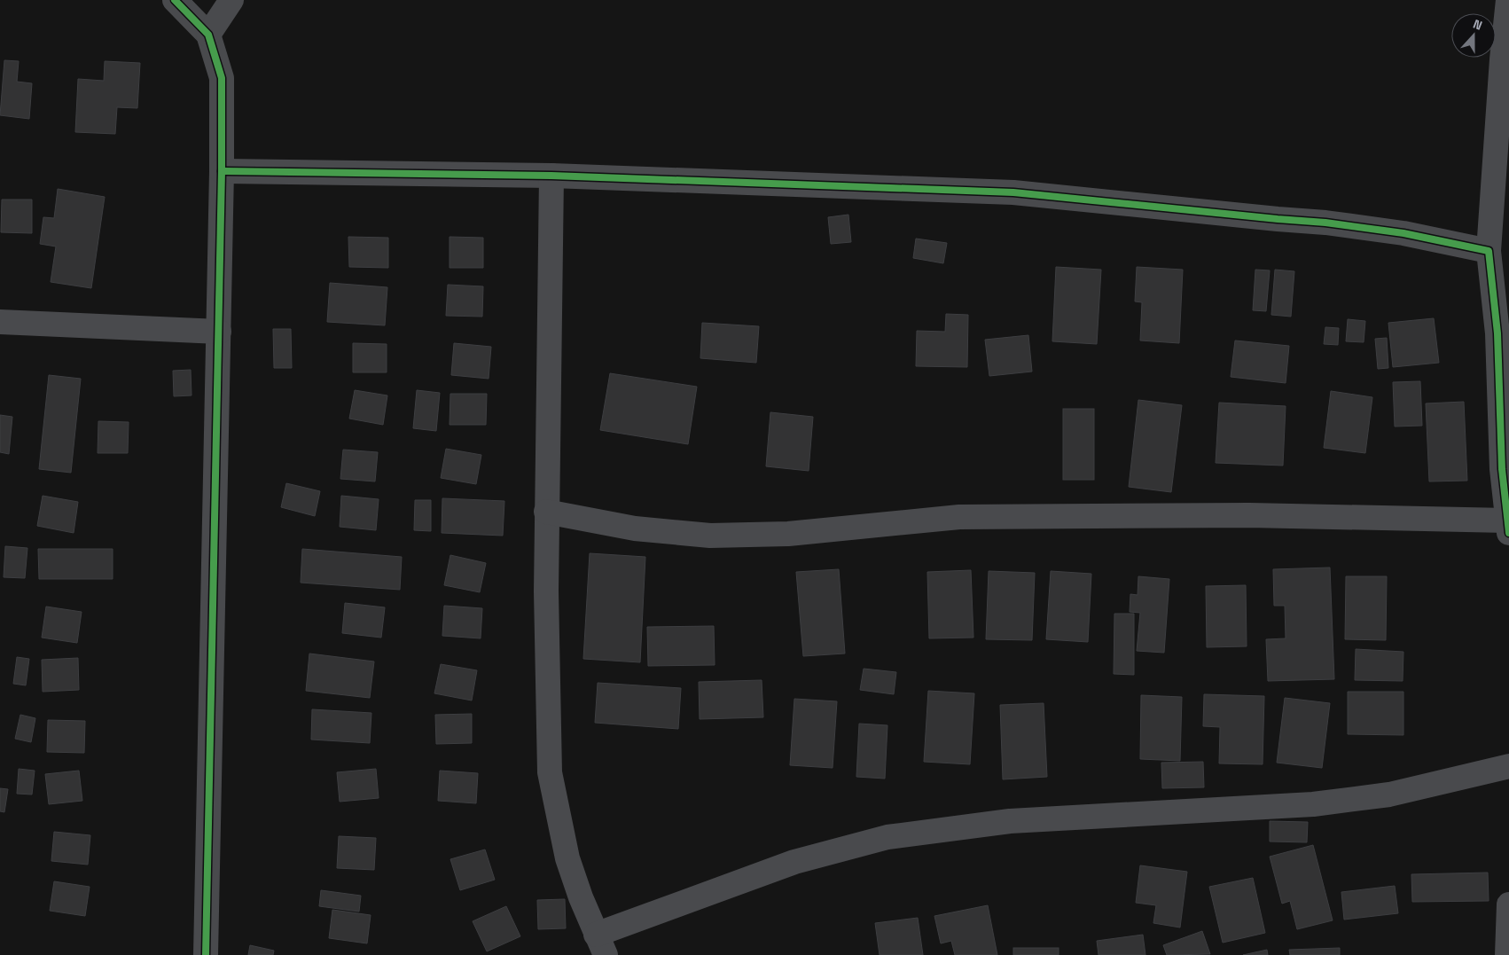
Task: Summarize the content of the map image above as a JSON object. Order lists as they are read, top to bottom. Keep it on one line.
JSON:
{"north":"top"}
